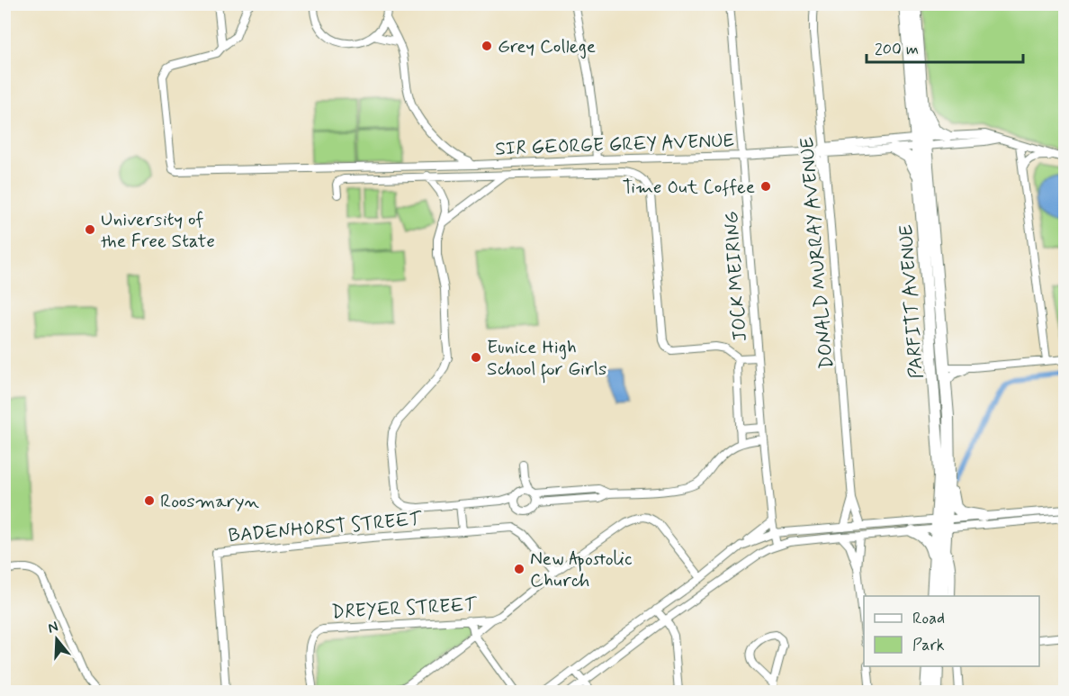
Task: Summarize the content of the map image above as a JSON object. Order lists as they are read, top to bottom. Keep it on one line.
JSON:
{"streets":{"highway":["PARFITT AVENUE"],"street":["SIR GEORGE GREY AVENUE","DONALD MURRAY AVENUE","JOCK MEIRING","BADENHORST STREET","DREYER STREET"]},"crossings":[["SIR GEORGE GREY AVENUE","DONALD MURRAY AVENUE"],["SIR GEORGE GREY AVENUE","JOCK MEIRING"],["SIR GEORGE GREY AVENUE","PARFITT AVENUE"]],"places":["Grey College","Time Out Coffee","University of the Free State","Eunice High School for Girls","Roosmaryn","New Apostolic Church"],"legend":["Road","Park"],"scale_bar":"200 m","north":"top"}
